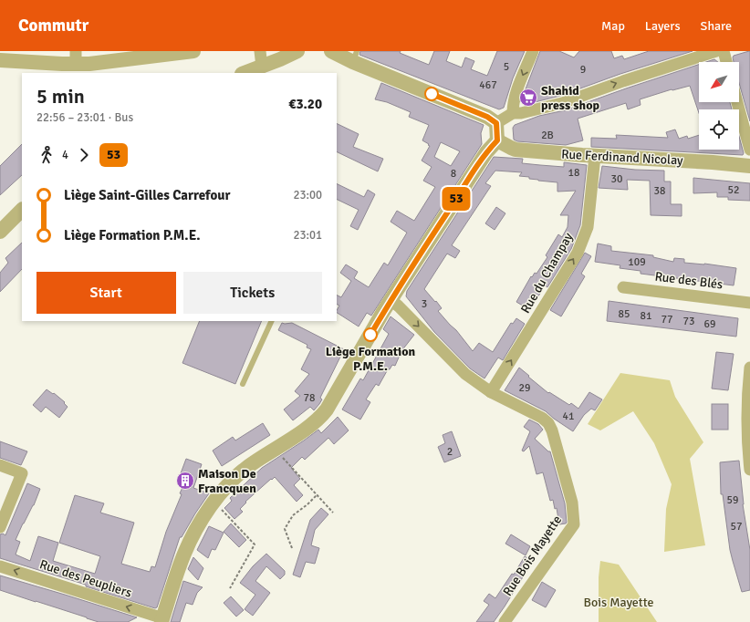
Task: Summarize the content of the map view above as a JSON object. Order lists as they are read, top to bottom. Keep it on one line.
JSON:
{"streets":{"street":["Rue Ferdinand Nicolay","Rue du Champay","Rue des Blés","Rue Bois Mayette","Rue des Peupliers"]},"crossings":[["Rue Ferdinand Nicolay","Rue du Champay"],["Rue du Champay","Rue Bois Mayette"]],"one_way":["Rue du Champay","Rue des Peupliers"],"parks":["Bois Mayette"],"places":{"supermarket":["Shahid press shop"],"other":["Liège Formation P.M.E."],"building":["Maison De Francquen"]},"lines":["bus line 53"],"house_numbers":["5","9","467","2B","18","8","30","52","38","109","3","85","81","77","73","69","29","78","41","2","59","57"],"north":"bottom left","page":{"header":"Commutr","nav":["Map","Layers","Share"],"on_map":"53","heading":["5 min","22:56 – 23:01 · Bus","€3.20"],"legs":["4","53"],"list":[{"name":"Liège Saint-Gilles Carrefour","value":"23:00"},{"name":"Liège Formation P.M.E.","value":"23:01"}],"buttons":["Start","Tickets"]}}
